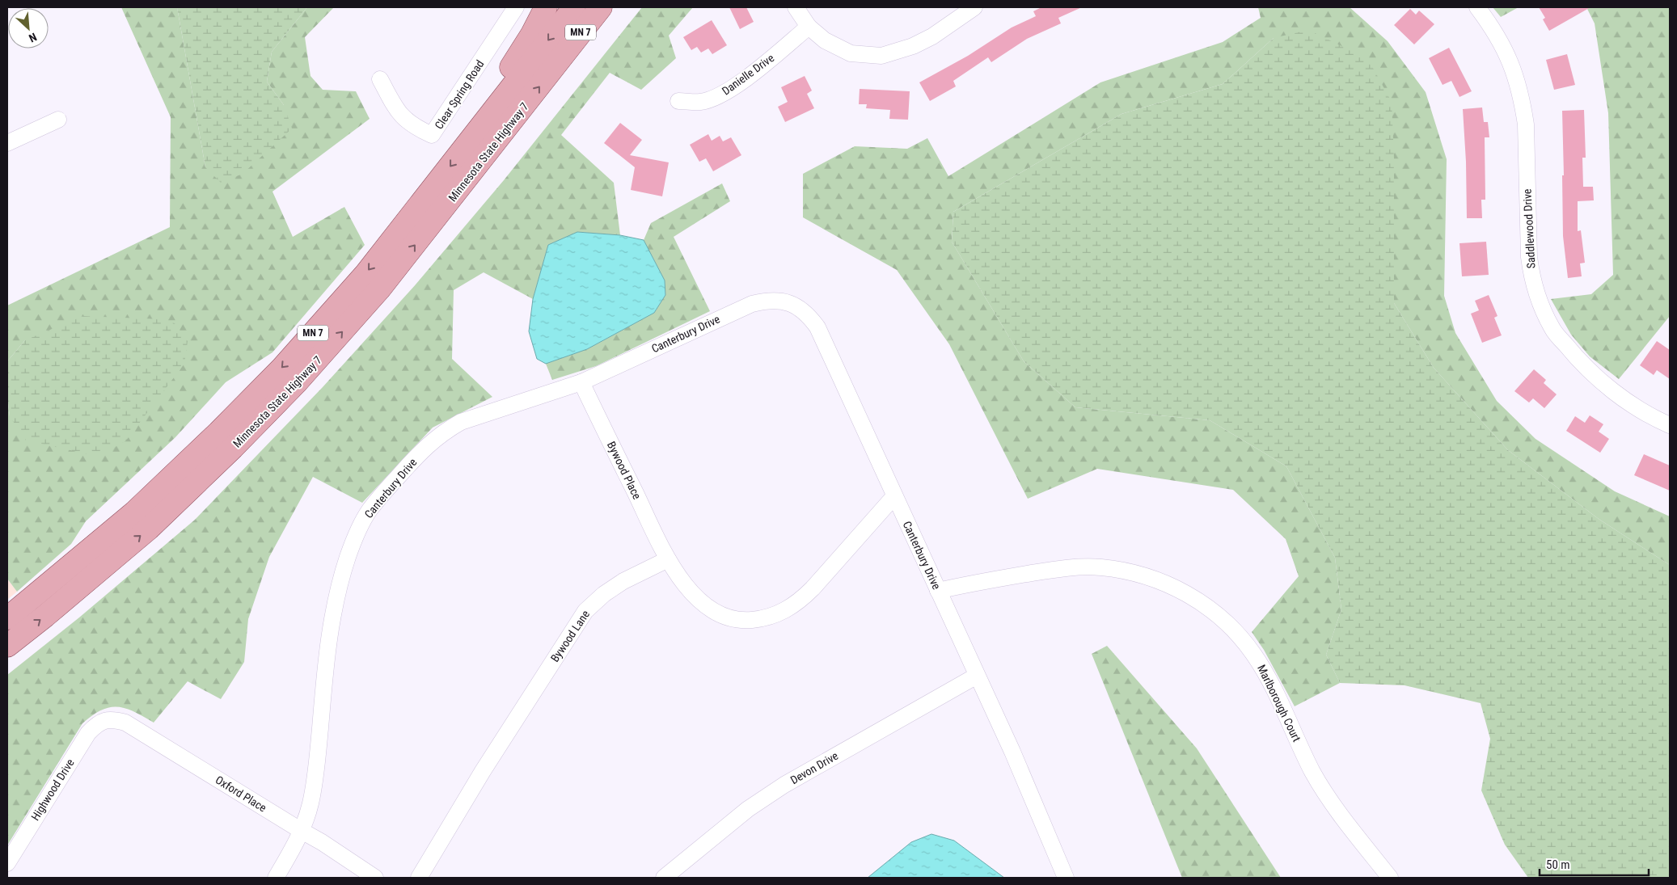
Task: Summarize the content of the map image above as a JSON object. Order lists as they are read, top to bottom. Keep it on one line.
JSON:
{"streets":{"main road":["MN 7","Minnesota State Highway 7"],"street":["Danielle Drive","Clear Spring Road","Saddlewood Drive","Canterbury Drive","Bywood Place","Bywood Lane","Marlborough Court","Devon Drive","Highwood Drive","Oxford Place"]},"crossings":[["Canterbury Drive","Bywood Place"],["Canterbury Drive","Marlborough Court"],["Canterbury Drive","Devon Drive"],["Canterbury Drive","Oxford Place"],["Bywood Place","Bywood Lane"],["Highwood Drive","Oxford Place"]],"scale_bar":"50 m","north":"bottom right"}
